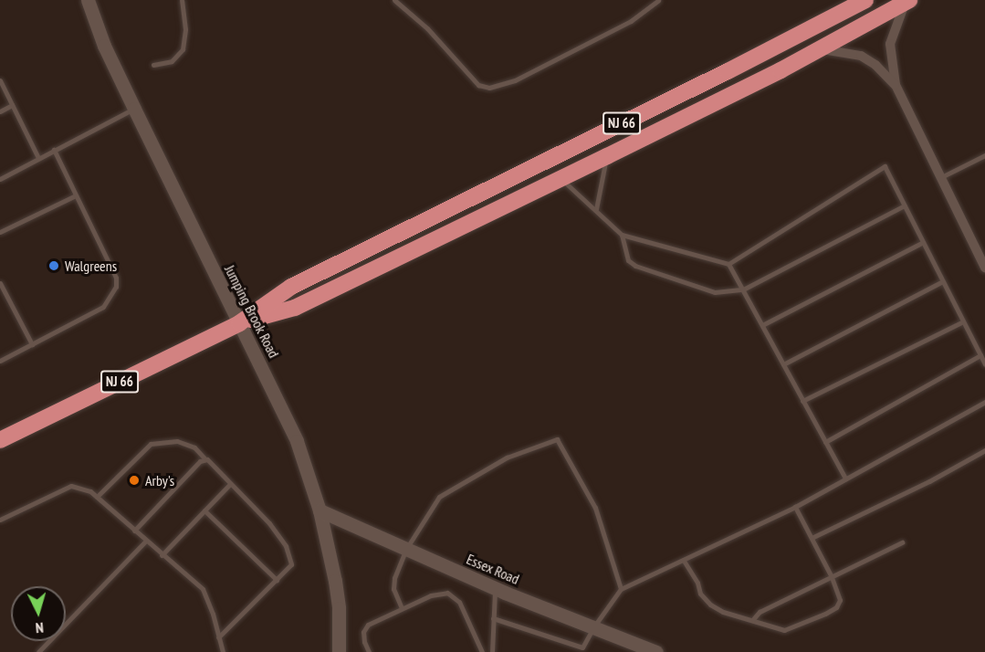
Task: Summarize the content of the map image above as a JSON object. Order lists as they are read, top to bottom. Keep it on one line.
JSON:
{"streets":{"highway":["NJ 66"],"street":["Jumping Brook Road","Essex Road"]},"crossings":[["NJ 66","Jumping Brook Road"],["Jumping Brook Road","Essex Road"]],"places":["Walgreens","Arby's"],"north":"bottom"}
